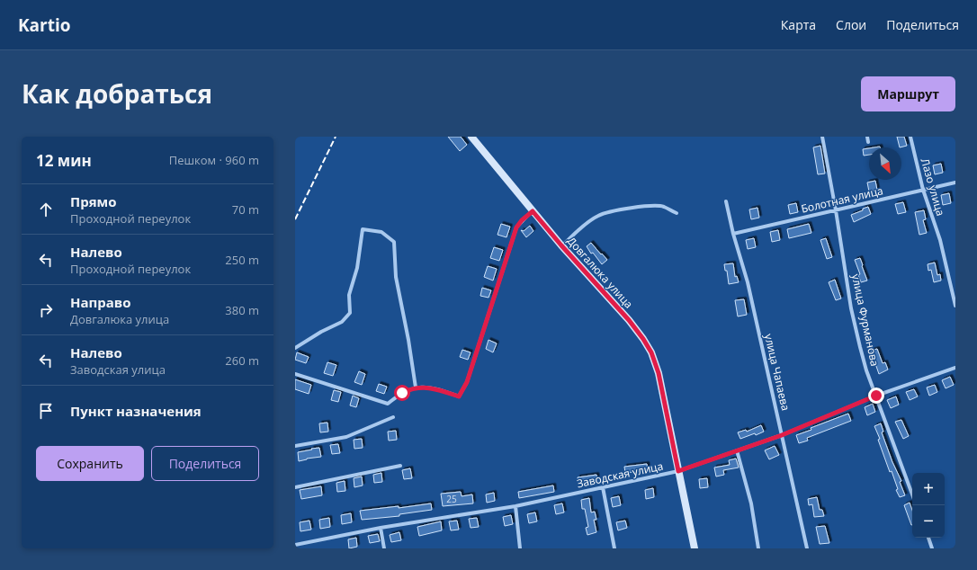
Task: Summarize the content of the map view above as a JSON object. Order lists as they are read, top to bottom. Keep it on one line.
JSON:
{"streets":{"street":["Лазо улица","Болотная улица","Довгалюка улица","улица Фурманова","улица Чапаева","Заводская улица"]},"crossings":[["Лазо улица","Болотная улица"],["Болотная улица","улица Фурманова"],["Болотная улица","улица Чапаева"],["Довгалюка улица","Заводская улица"],["улица Фурманова","Заводская улица"],["улица Чапаева","Заводская улица"]],"house_numbers":["25"],"north":"bottom right","page":{"header":"Kartio","nav":["Карта","Слои","Поделиться"],"title":"Как добраться","buttons":["Маршрут",["Сохранить","Поделиться"]],"heading":["12 мин","Пешком · 960 m"],"list":[["Прямо","Проходной переулок","70 m"],["Налево","Проходной переулок","250 m"],["Направо","Довгалюка улица","380 m"],["Налево","Заводская улица","260 m"],"Пункт назначения"],"map_buttons":["+","−"]}}
